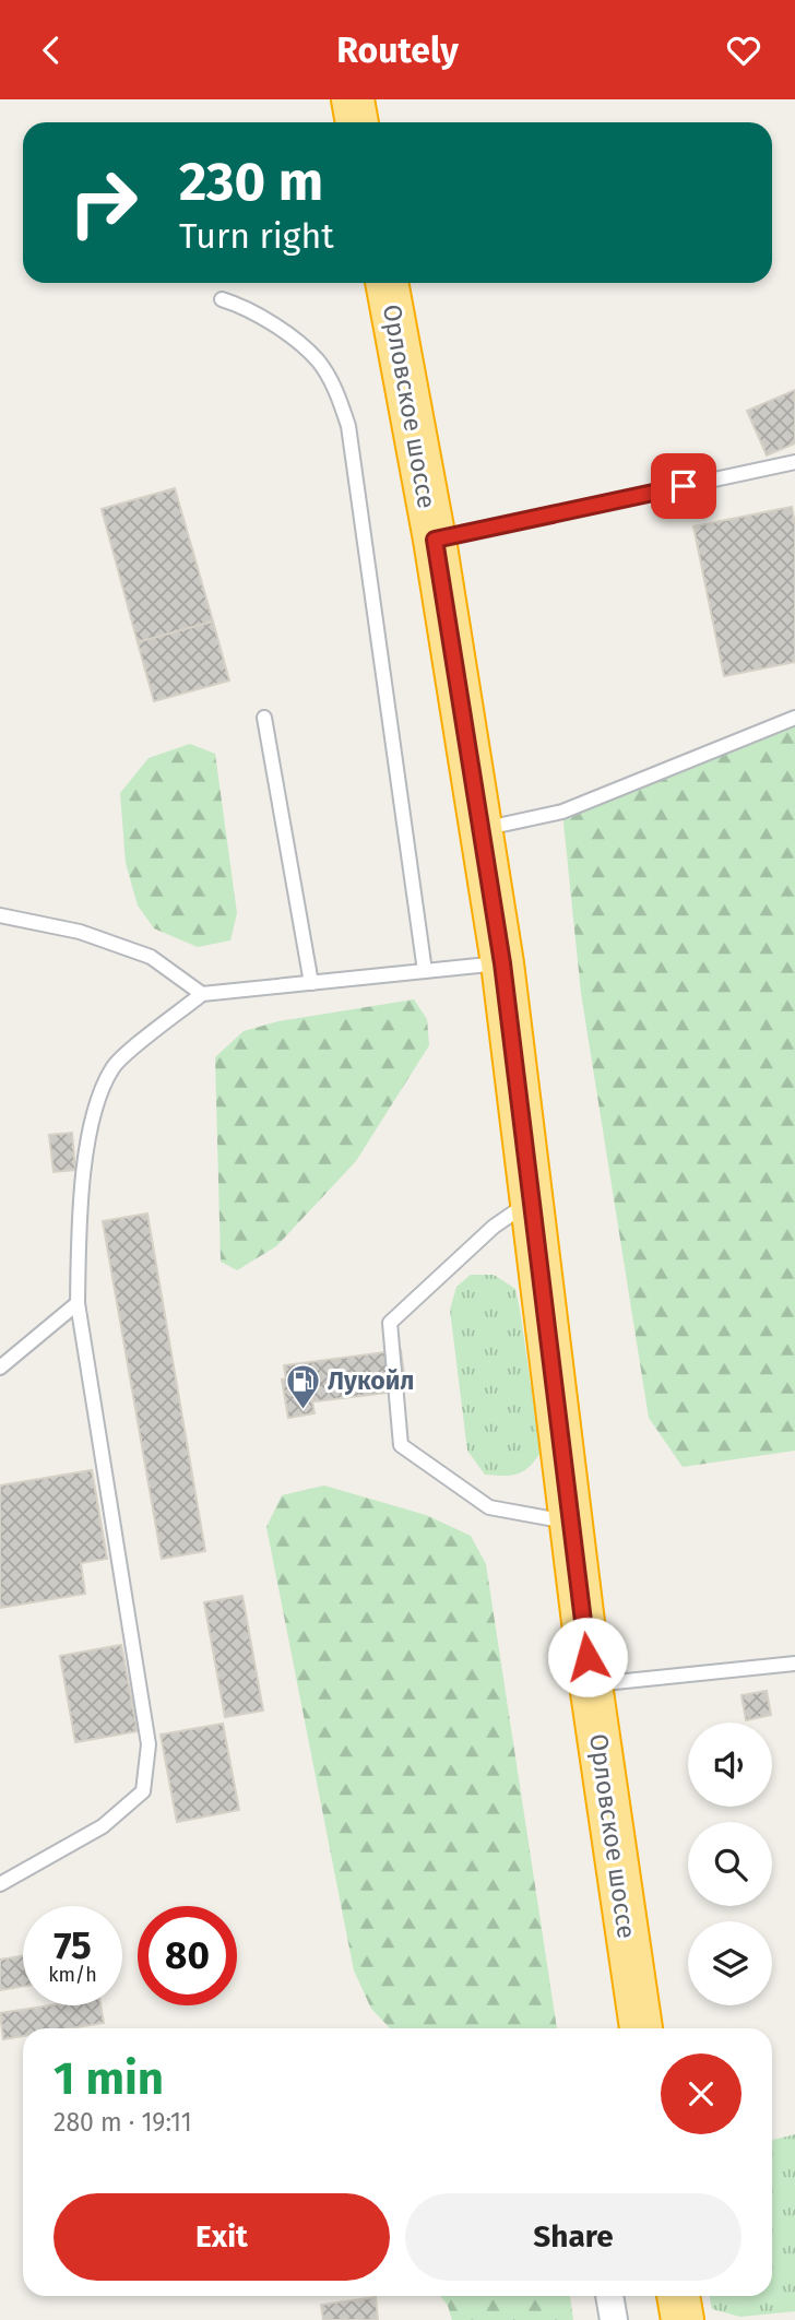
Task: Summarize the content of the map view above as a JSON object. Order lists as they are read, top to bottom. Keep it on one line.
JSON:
{"streets":{"highway":["Орловское шоссе"]},"places":{"fuel station":["Лукойл"]},"page":{"header":"Routely","turn":["230 m","Turn right"],"speed":"75 km/h","limit":"80","heading":["1 min","280 m · 19:11"],"buttons":["Exit","Share"]}}
